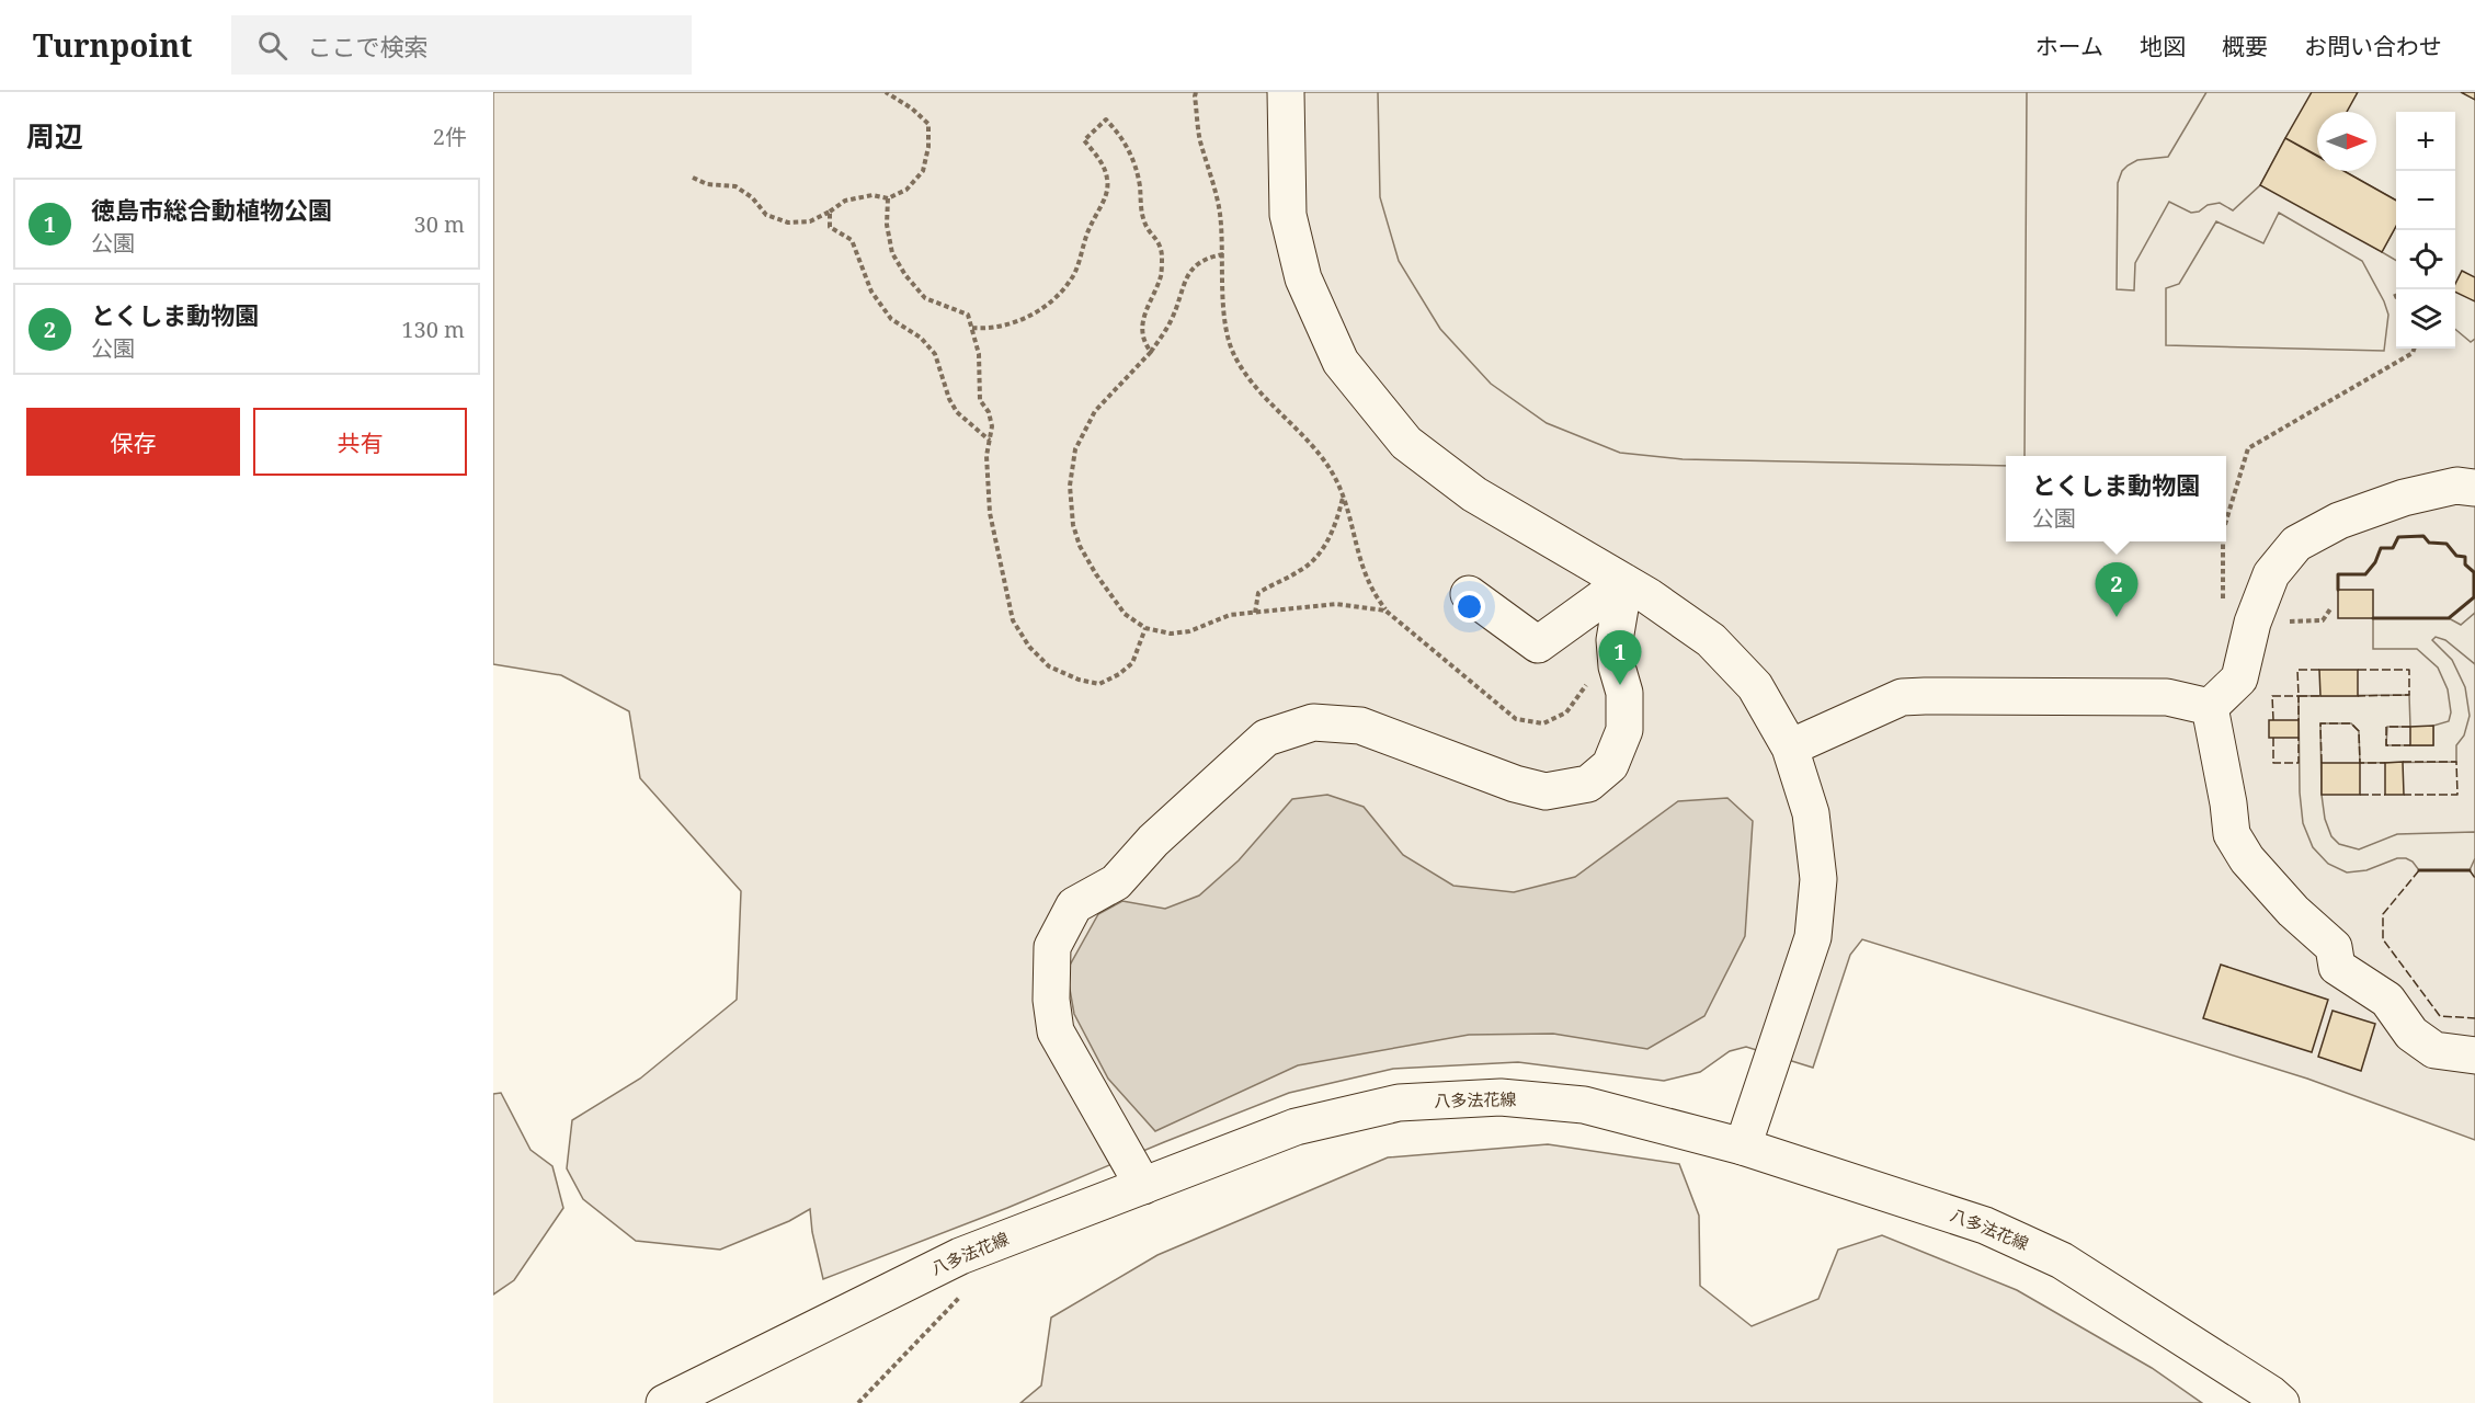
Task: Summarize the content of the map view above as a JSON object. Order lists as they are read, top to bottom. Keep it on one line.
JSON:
{"streets":{"main road":["八多法花線"]},"north":"right","page":{"header":"Turnpoint","search":"ここで検索","nav":["ホーム","地図","概要","お問い合わせ"],"heading":["周辺","2件"],"map_buttons":["+","−"],"list":[{"mark":"1","name":"徳島市総合動植物公園","note":"公園","value":"30 m"},{"mark":"2","name":"とくしま動物園","note":"公園","value":"130 m"}],"buttons":["保存","共有"],"popup":["とくしま動物園","公園"],"pins":["2","1"]}}
